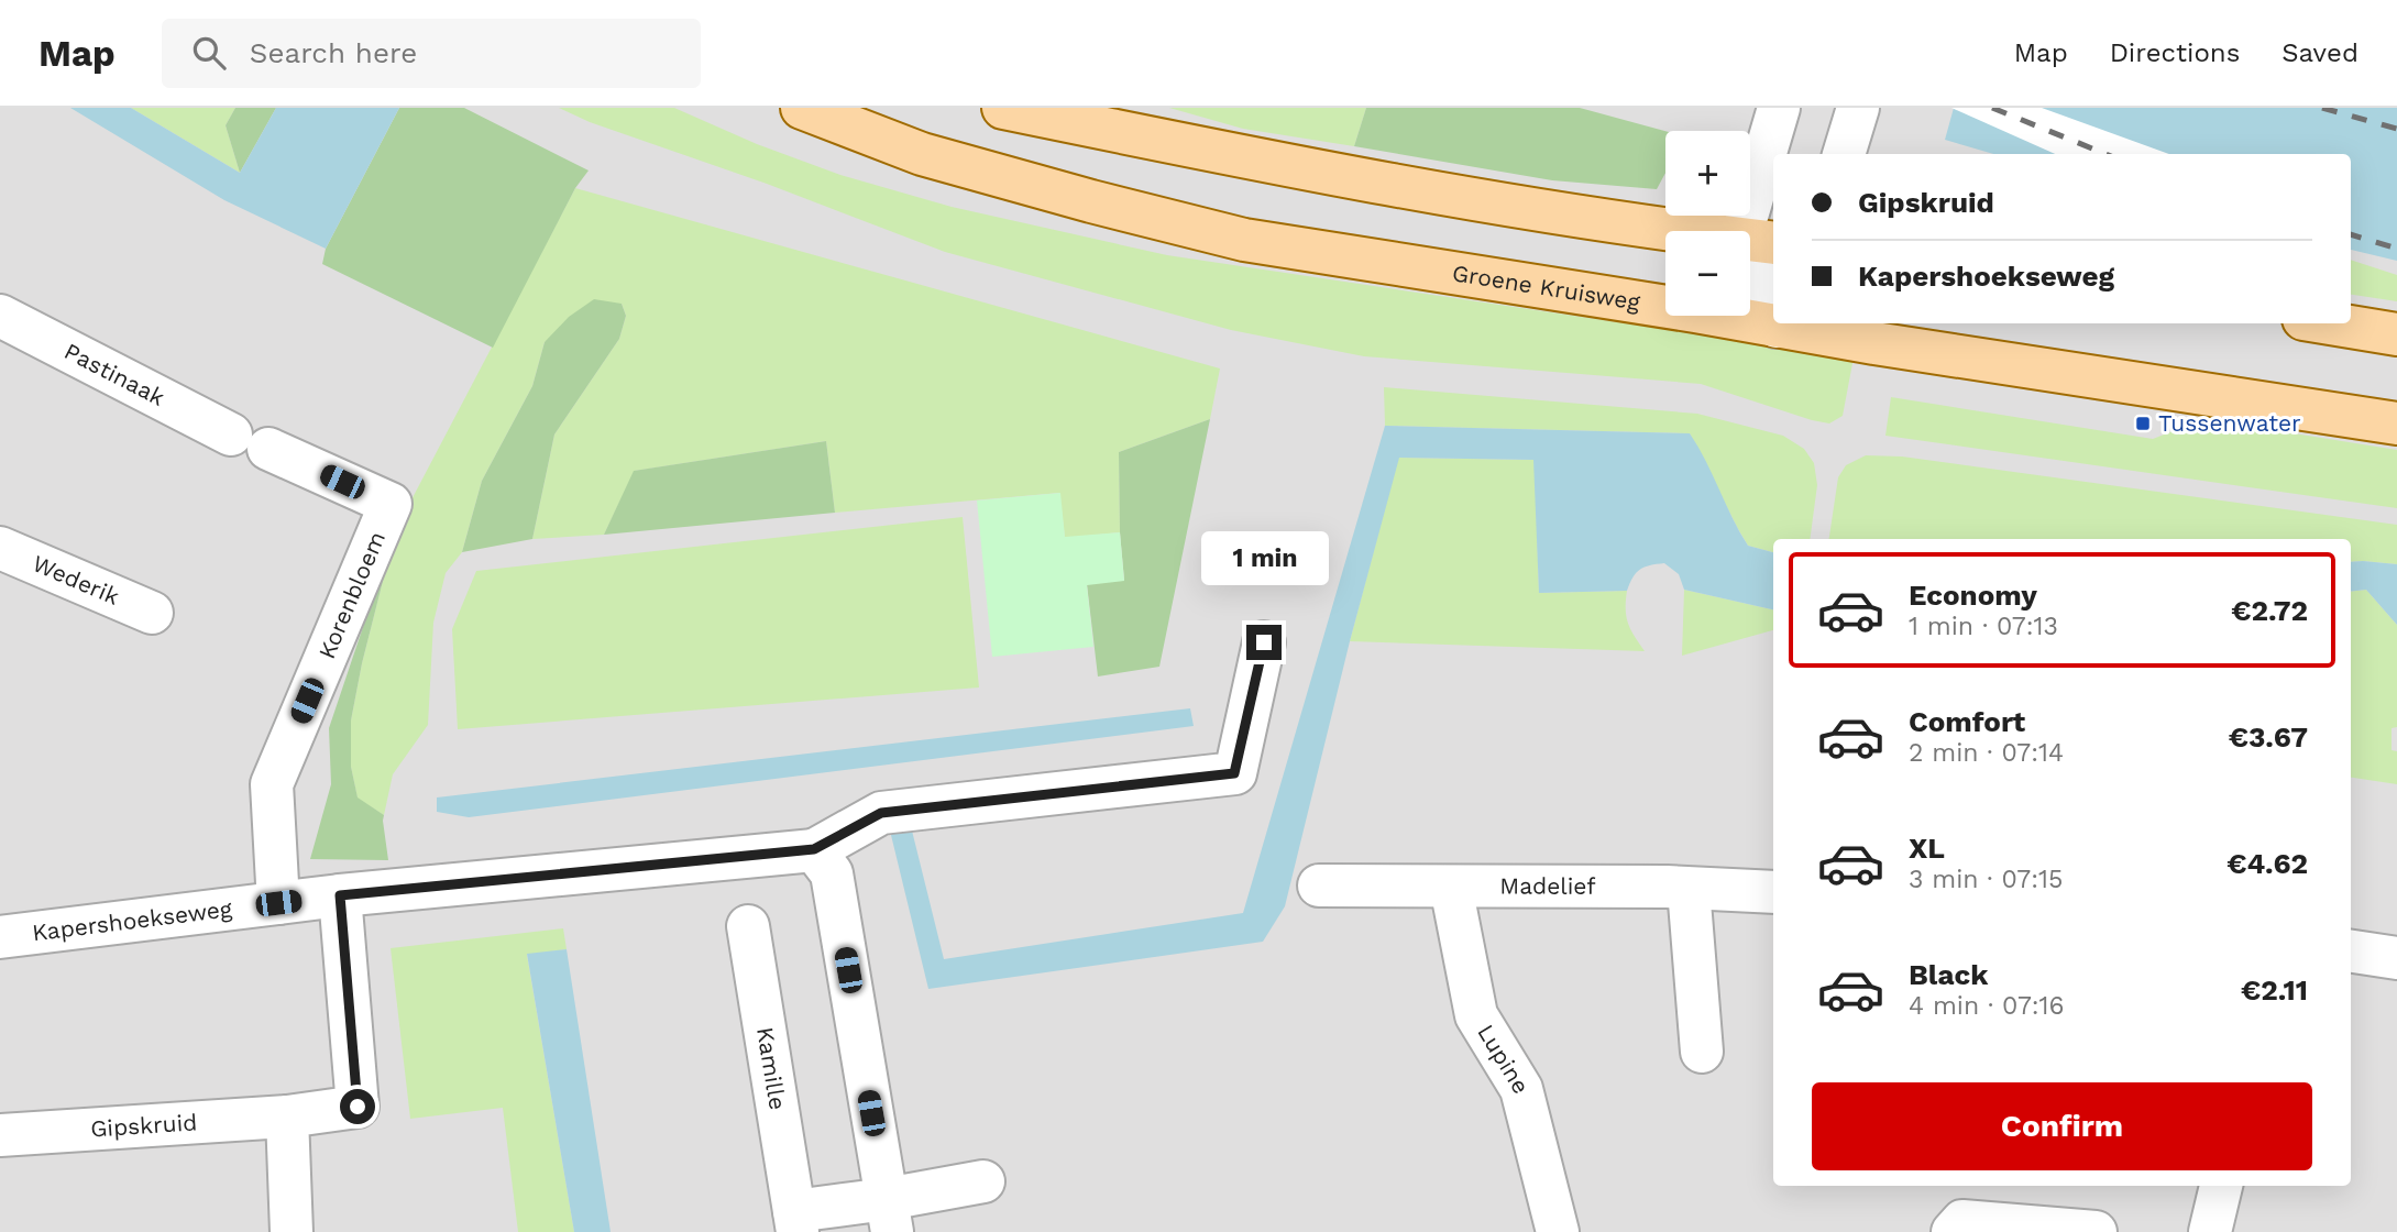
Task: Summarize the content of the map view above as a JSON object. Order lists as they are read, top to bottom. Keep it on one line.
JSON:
{"streets":{"main road":["Groene Kruisweg"],"street":["Pastinaak","Wederik","Korenbloem","Madelief","Kapershoekseweg","Lupine","Kamille","Gipskruid"]},"crossings":[["Pastinaak","Korenbloem"],["Korenbloem","Kapershoekseweg"],["Madelief","Lupine"],["Kapershoekseweg","Gipskruid"]],"places":{"transit":["Tussenwater"]},"page":{"header":"Map","search":"Search here","nav":["Map","Directions","Saved"],"map_buttons":["+","−"],"banner":["Gipskruid","Kapershoekseweg"],"bubble":"1 min","list":[{"name":"Economy","note":"1 min · 07:13","value":"€2.72"},{"name":"Comfort","note":"2 min · 07:14","value":"€3.67"},{"name":"XL","note":"3 min · 07:15","value":"€4.62"},{"name":"Black","note":"4 min · 07:16","value":"€2.11"}],"buttons":"Confirm"}}
